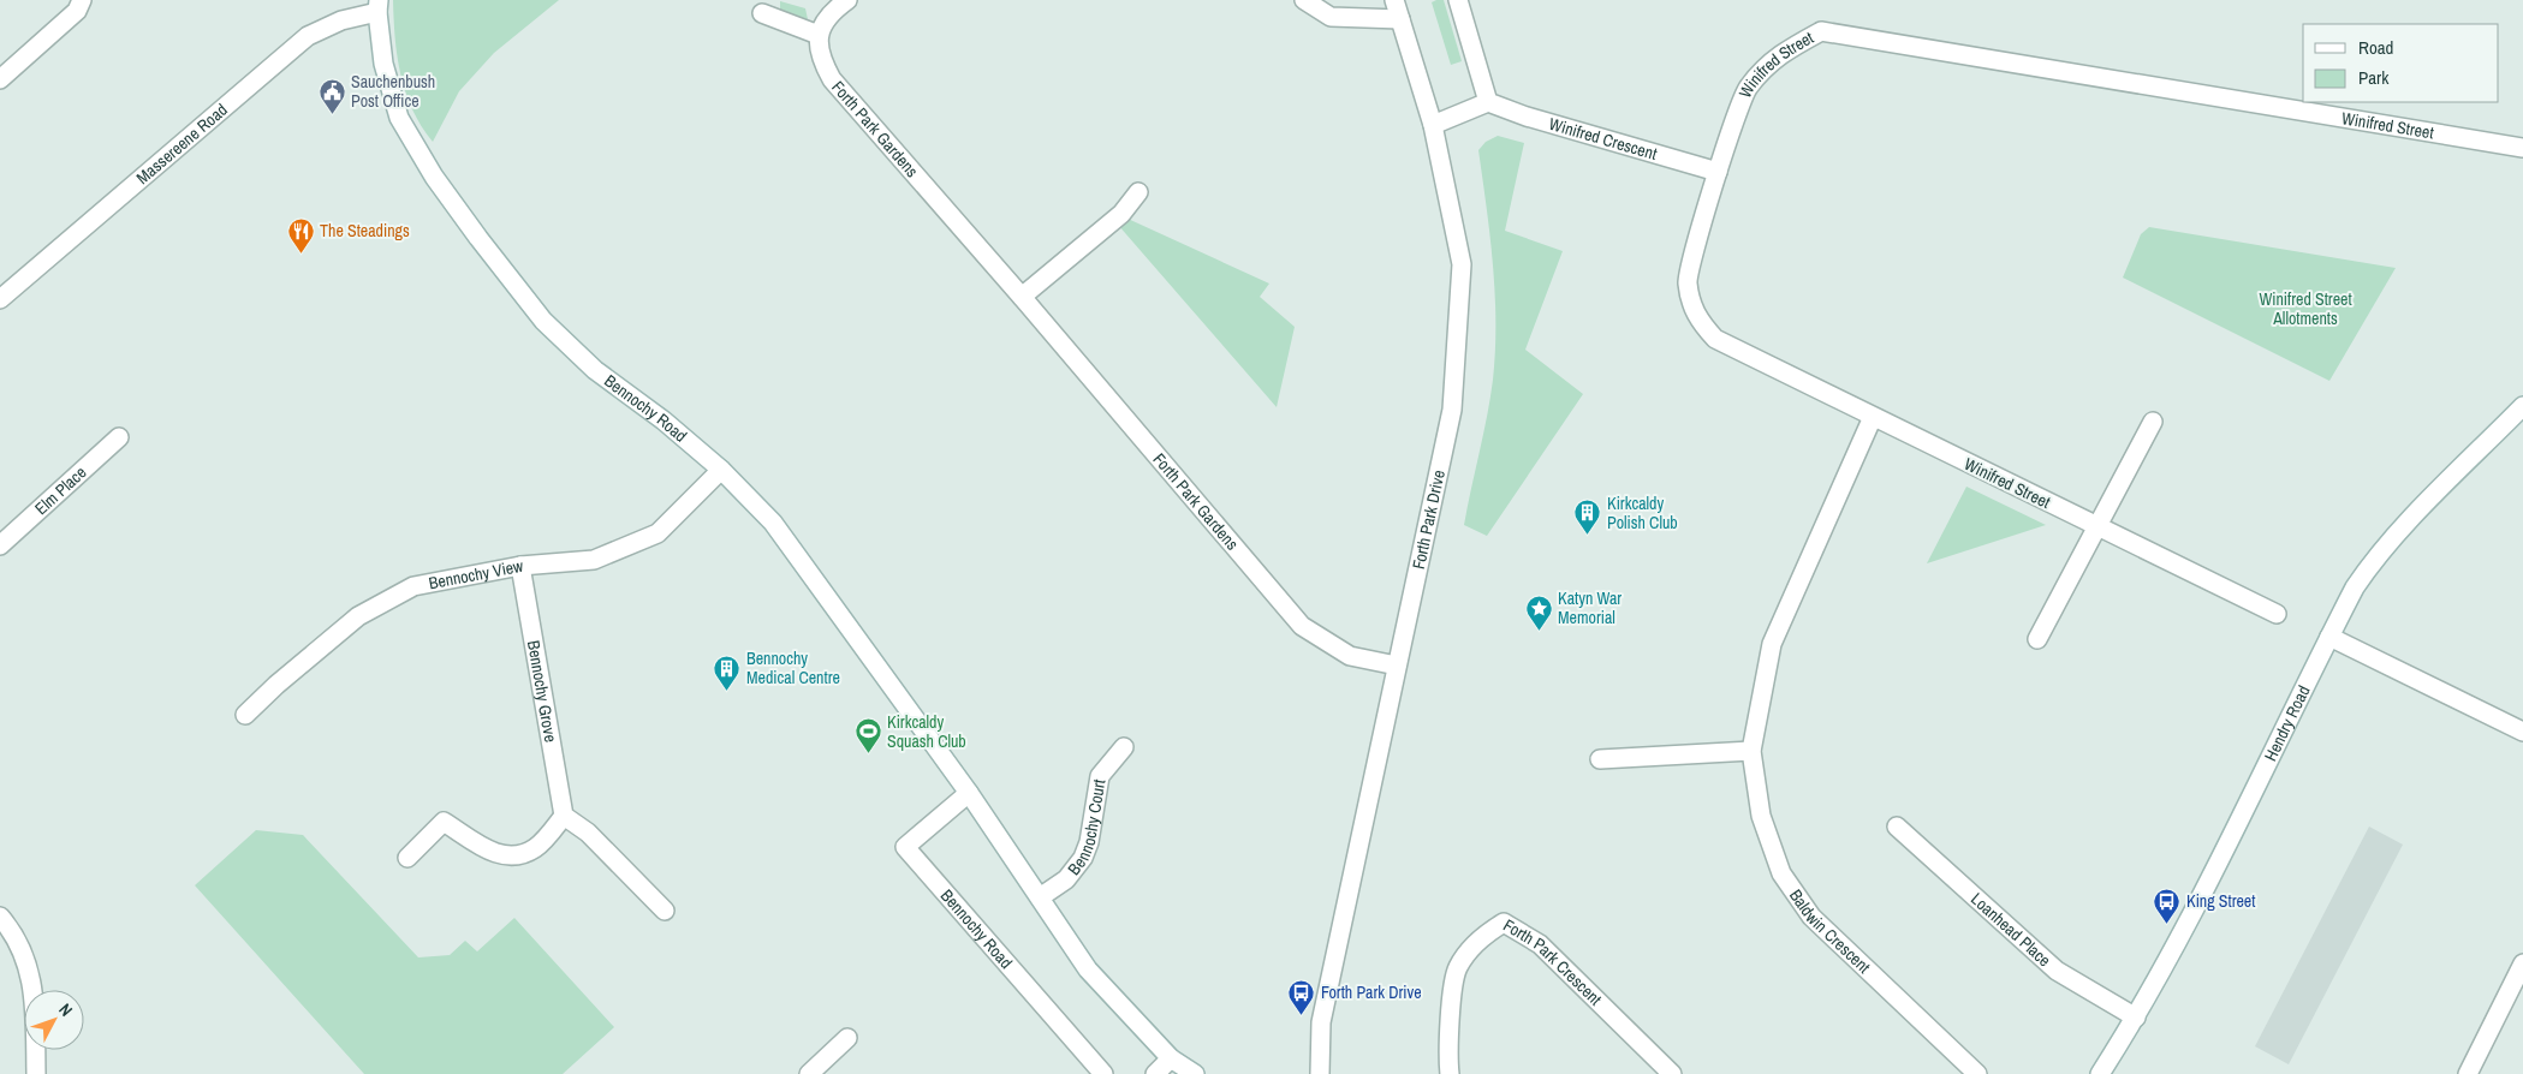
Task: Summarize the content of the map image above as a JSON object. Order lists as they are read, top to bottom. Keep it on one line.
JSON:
{"streets":{"street":["Winifred Street","Forth Park Gardens","Winifred Crescent","Massereene Road","Bennochy Road","Elm Place","Forth Park Drive","Bennochy View","Bennochy Grove","Hendry Road","Bennochy Court","Loanhead Place","Baldwin Crescent","Forth Park Crescent"]},"crossings":[["Winifred Street","Winifred Crescent"],["Winifred Street","Baldwin Crescent"],["Forth Park Gardens","Forth Park Drive"],["Massereene Road","Bennochy Road"],["Bennochy Road","Bennochy View"],["Bennochy Road","Bennochy Court"],["Bennochy View","Bennochy Grove"],["Hendry Road","Loanhead Place"]],"parks":["Winifred Street Allotments"],"places":{"public building":["Sauchenbush Post Office"],"restaurant":["The Steadings"],"building":["Kirkcaldy Polish Club","Bennochy Medical Centre"],"place":["Katyn War Memorial"],"sports":["Kirkcaldy Squash Club"],"bus stop":["King Street","Forth Park Drive"]},"legend":["Road","Park"],"north":"top right"}
